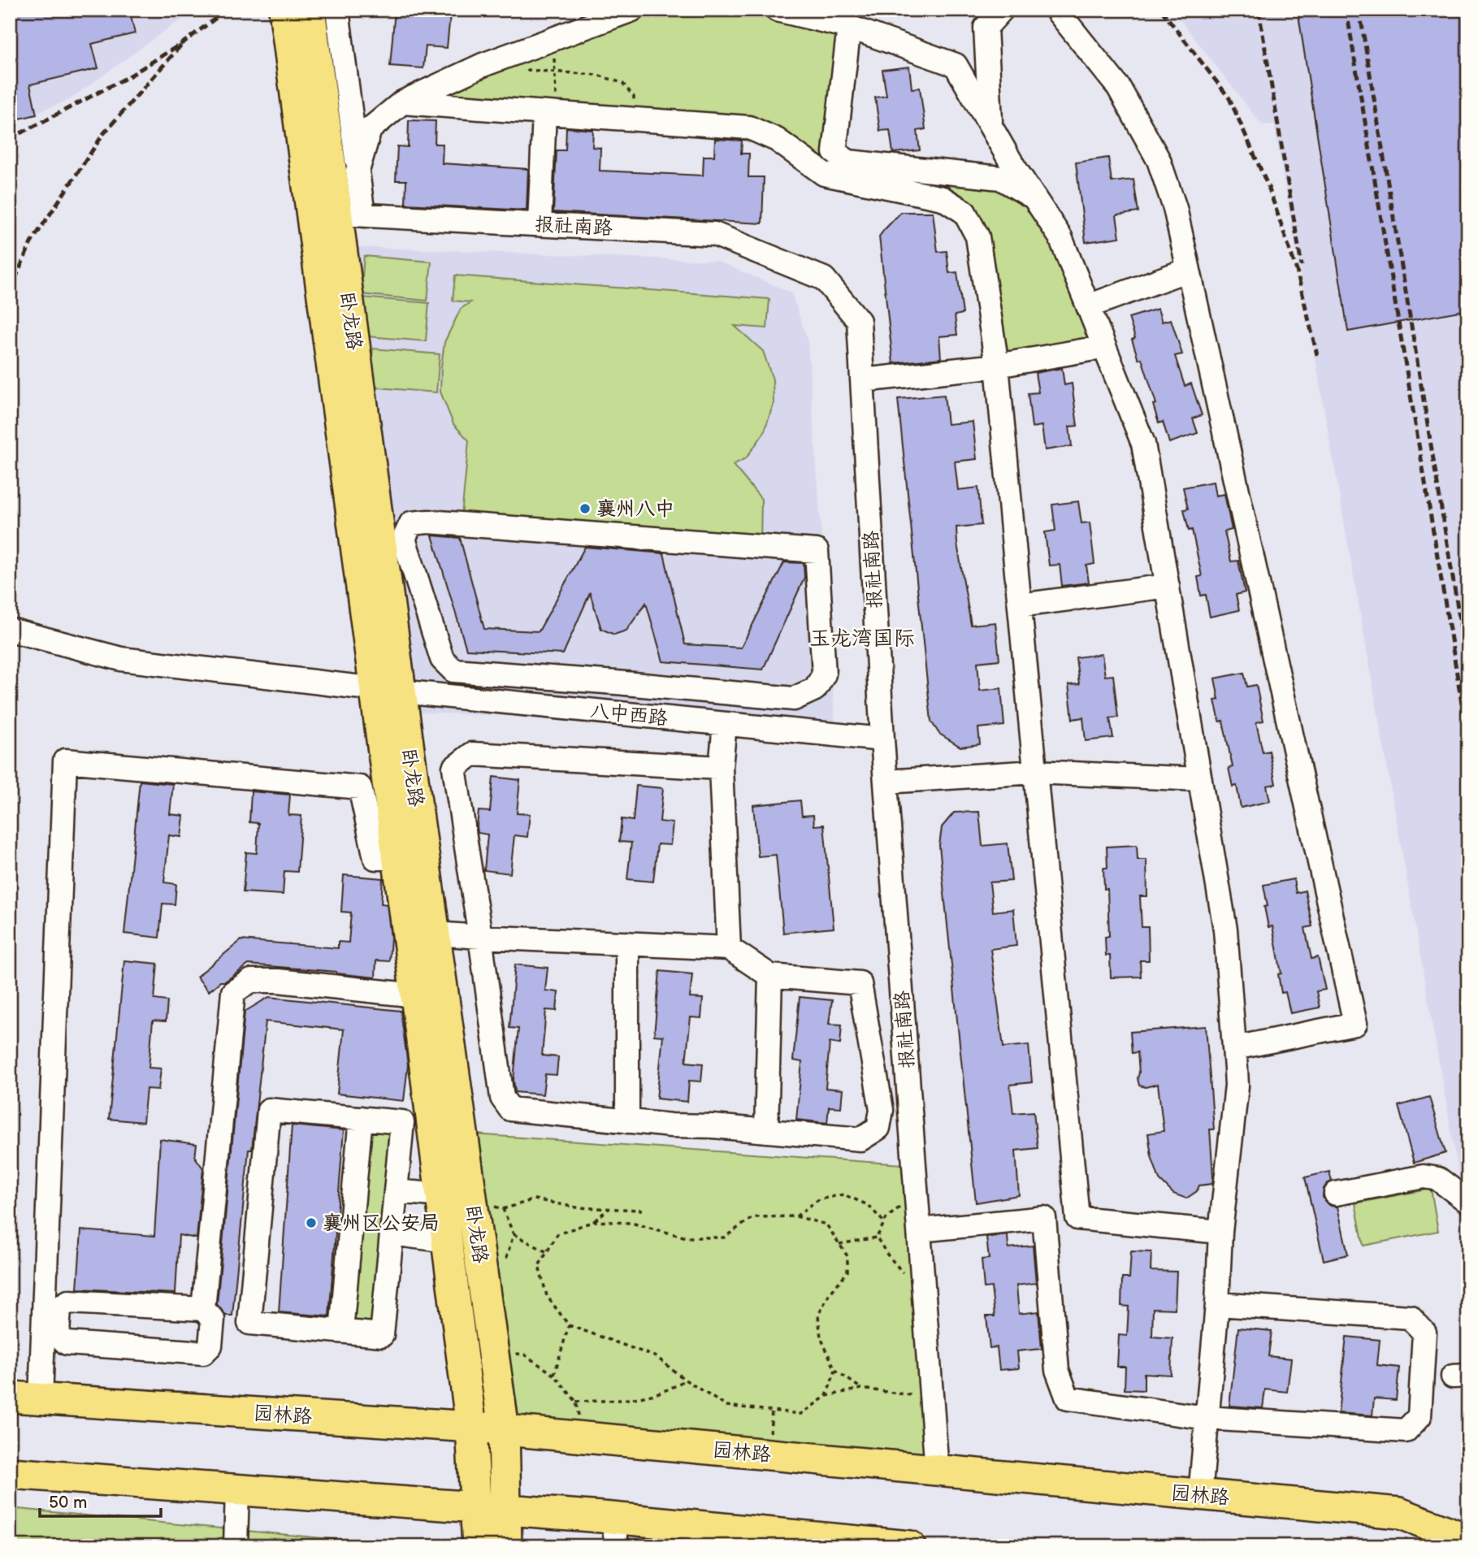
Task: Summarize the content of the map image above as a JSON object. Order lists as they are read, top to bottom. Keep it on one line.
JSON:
{"streets":{"main road":["卧龙路","园林路"],"street":["报社南路","八中西路"]},"crossings":[["报社南路","卧龙路"],["报社南路","八中西路"],["报社南路","园林路"],["卧龙路","八中西路"],["卧龙路","园林路"]],"districts":["玉龙湾国际"],"places":["襄州八中","襄州区公安局"],"scale_bar":"50 m"}
